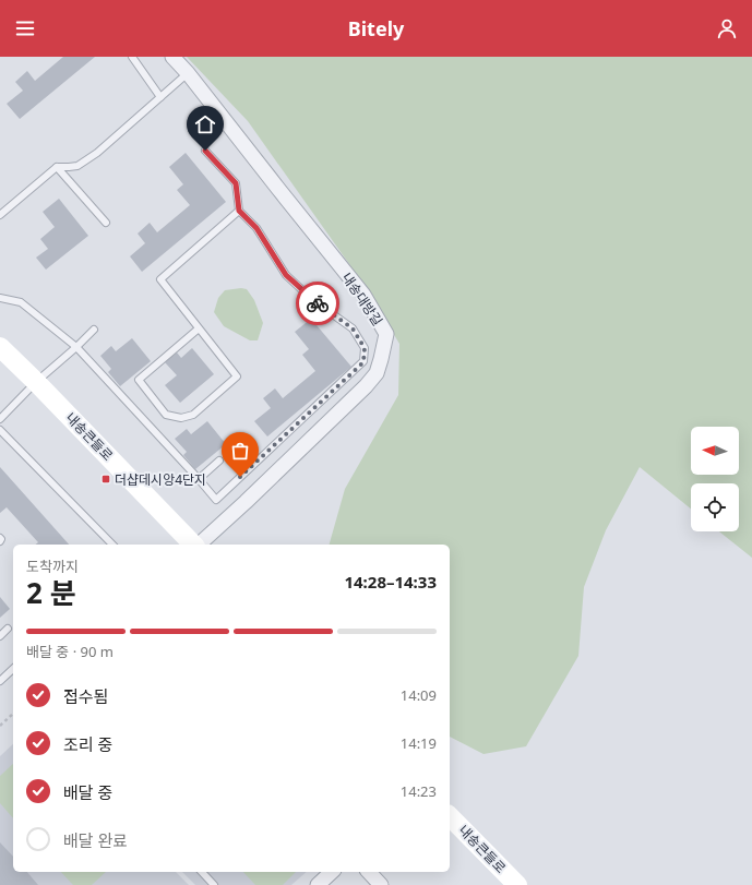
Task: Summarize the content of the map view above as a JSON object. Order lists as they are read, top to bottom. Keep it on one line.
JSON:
{"streets":{"street":["내송대방길","내송큰들로"]},"places":{"transit":["더샵데시앙4단지"]},"north":"left","page":{"header":"Bitely","heading":["2 분","도착까지","14:28–14:33"],"bar":"배달 중 · 90 m","list":[["접수됨","14:09"],["조리 중","14:19"],["배달 중","14:23"],"배달 완료"]}}
